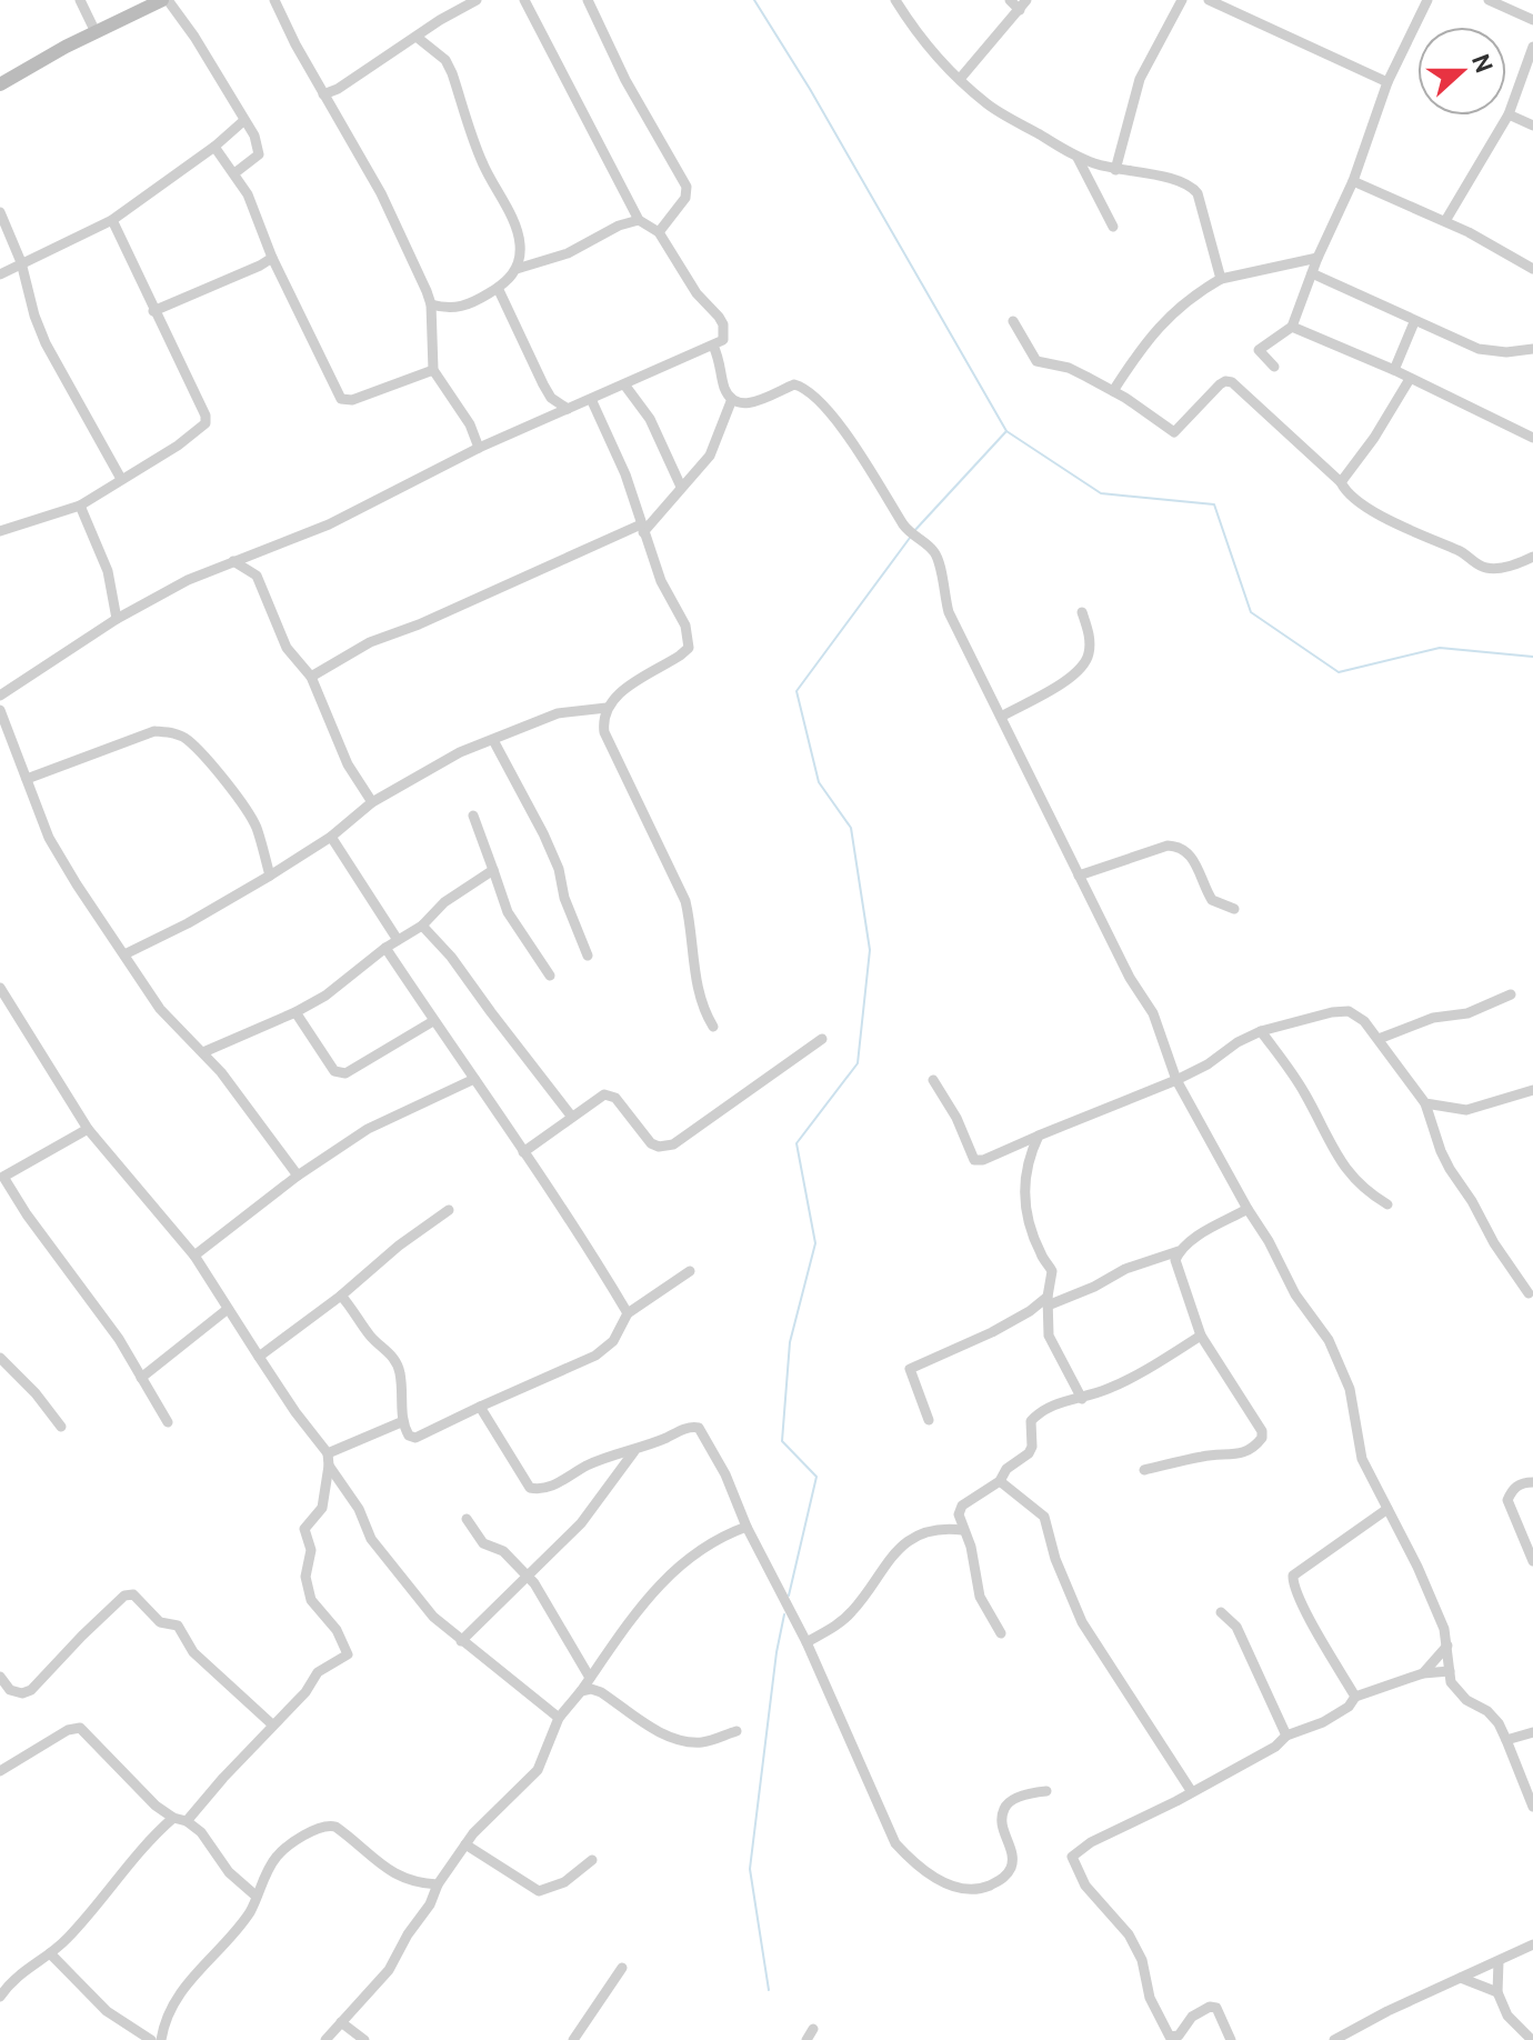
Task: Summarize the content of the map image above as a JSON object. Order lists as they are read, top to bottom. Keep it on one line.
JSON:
{"north":"right"}
